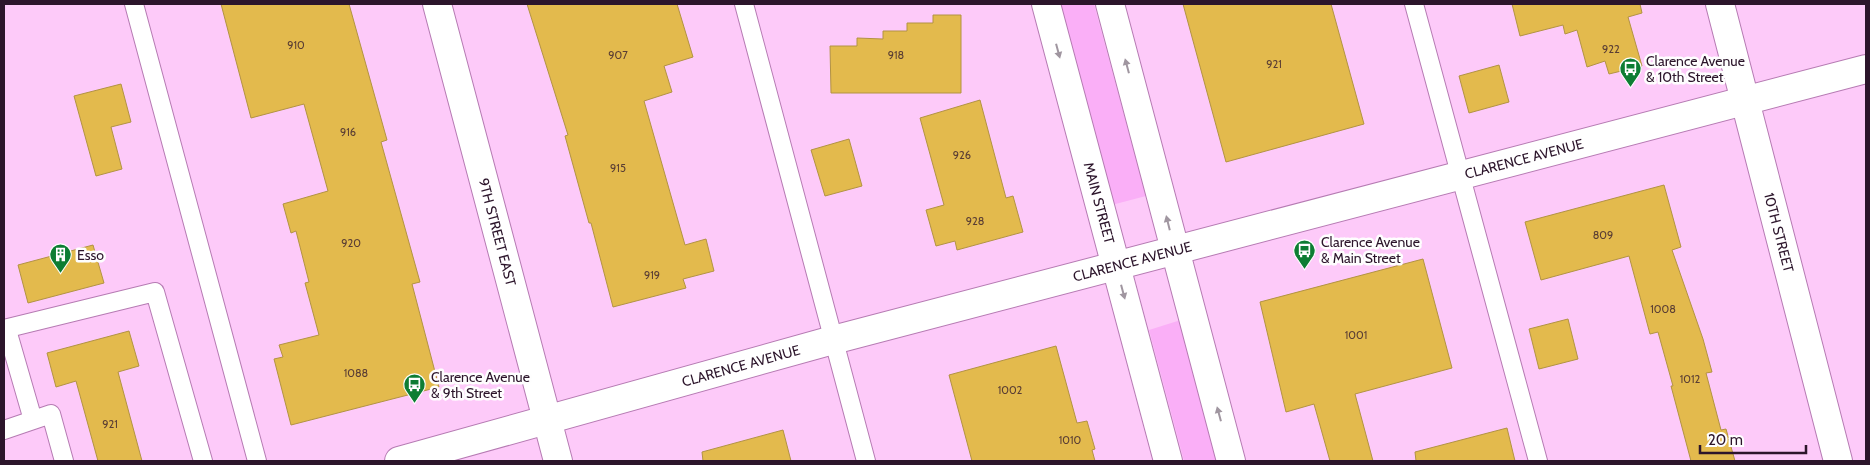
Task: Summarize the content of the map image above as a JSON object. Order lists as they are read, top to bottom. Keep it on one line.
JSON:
{"streets":{"street":["CLARENCE AVENUE","MAIN STREET","10TH STREET","9TH STREET EAST"]},"crossings":[["CLARENCE AVENUE","MAIN STREET"],["CLARENCE AVENUE","10TH STREET"],["CLARENCE AVENUE","9TH STREET EAST"]],"places":{"bus stop":["Clarence Avenue & 10th Street","Clarence Avenue & Main Street","Clarence Avenue & 9th Street"],"building":["Esso"]},"house_numbers":["910","922","907","918","921","916","926","915","928","809","920","919","1008","1001","1088","1012","1002","921","1010"],"scale_bar":"20 m"}
